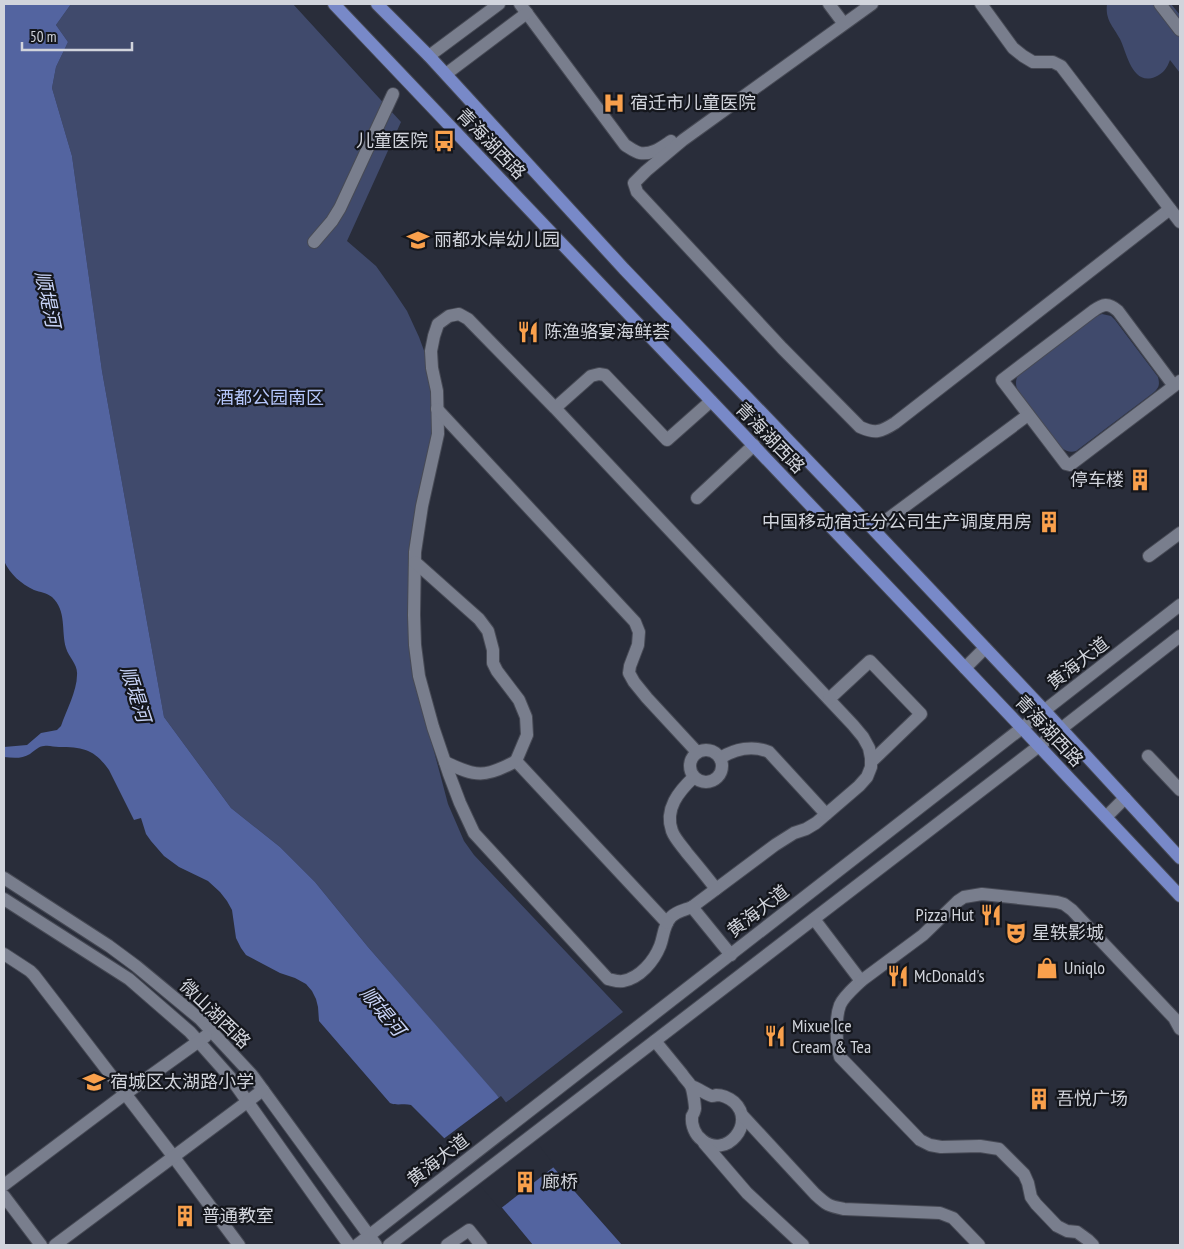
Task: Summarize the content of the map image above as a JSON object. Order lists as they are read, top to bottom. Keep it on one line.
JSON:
{"streets":{"main road":["青海湖西路"],"street":["黄海大道","微山湖西路"]},"crossings":[["青海湖西路","黄海大道"],["黄海大道","微山湖西路"]],"water":["顺堤河"],"parks":["酒都公园南区"],"places":{"hospital":["宿迁市儿童医院"],"bus stop":["儿童医院"],"school or university":["丽都水岸幼儿园","宿城区太湖路小学"],"restaurant":["陈渔骆宴海鲜荟","Pizza Hut","McDonald's","Mixue Ice Cream & Tea"],"building":["停车楼","中国移动宿迁分公司生产调度用房","吾悦广场","廊桥","普通教室"],"theatre":["星轶影城"],"shop":["Uniqlo"]},"scale_bar":"50 m"}
